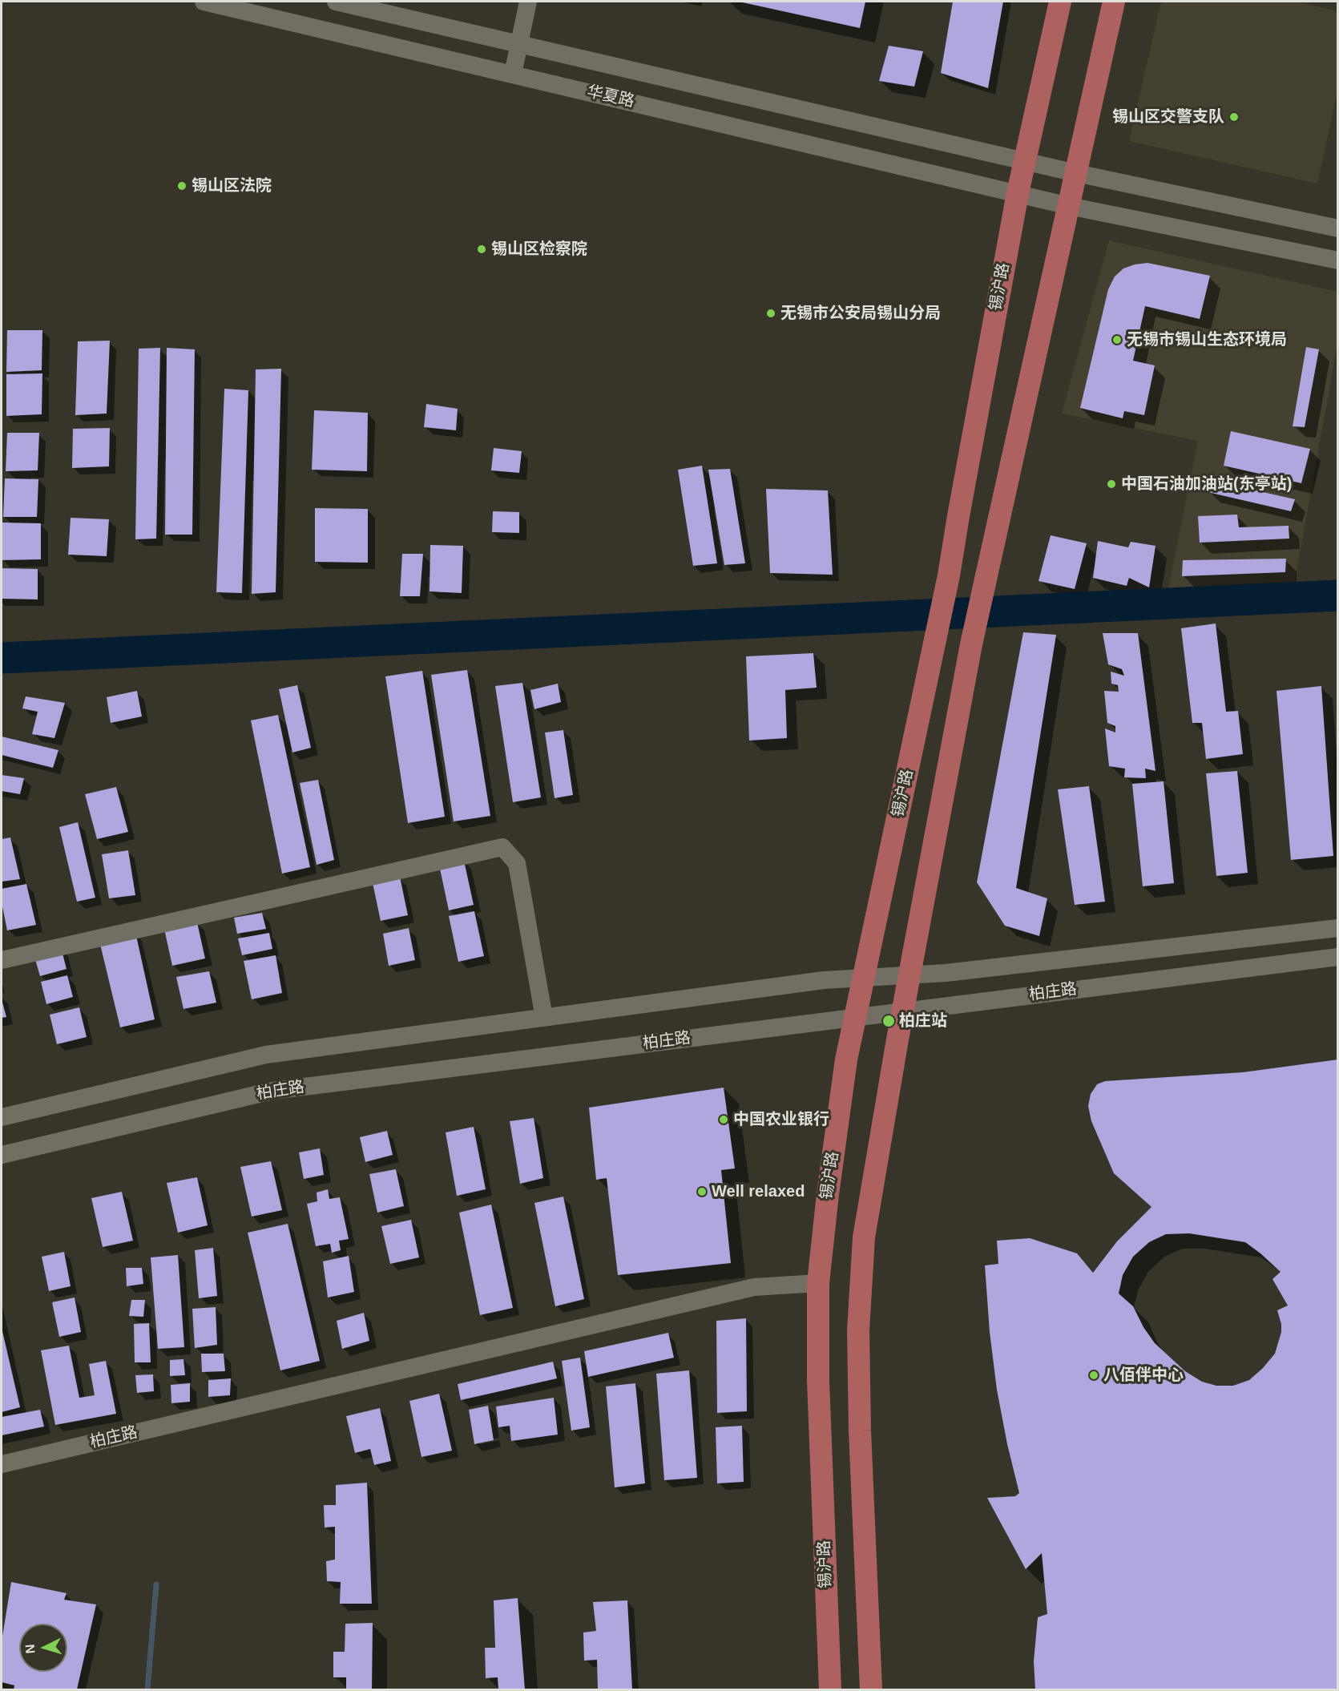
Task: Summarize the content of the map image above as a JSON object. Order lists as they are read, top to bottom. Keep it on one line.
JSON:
{"streets":{"main road":["锡沪路"],"street":["华夏路","柏庄路"]},"crossings":[["华夏路","锡沪路"],["锡沪路","柏庄路"]],"places":["锡山区交警支队","锡山区法院","锡山区检察院","无锡市公安局锡山分局","无锡市锡山生态环境局","中国石油加油站(东亭站)","柏庄站","中国农业银行","Well relaxed","八佰伴中心"],"north":"left"}
